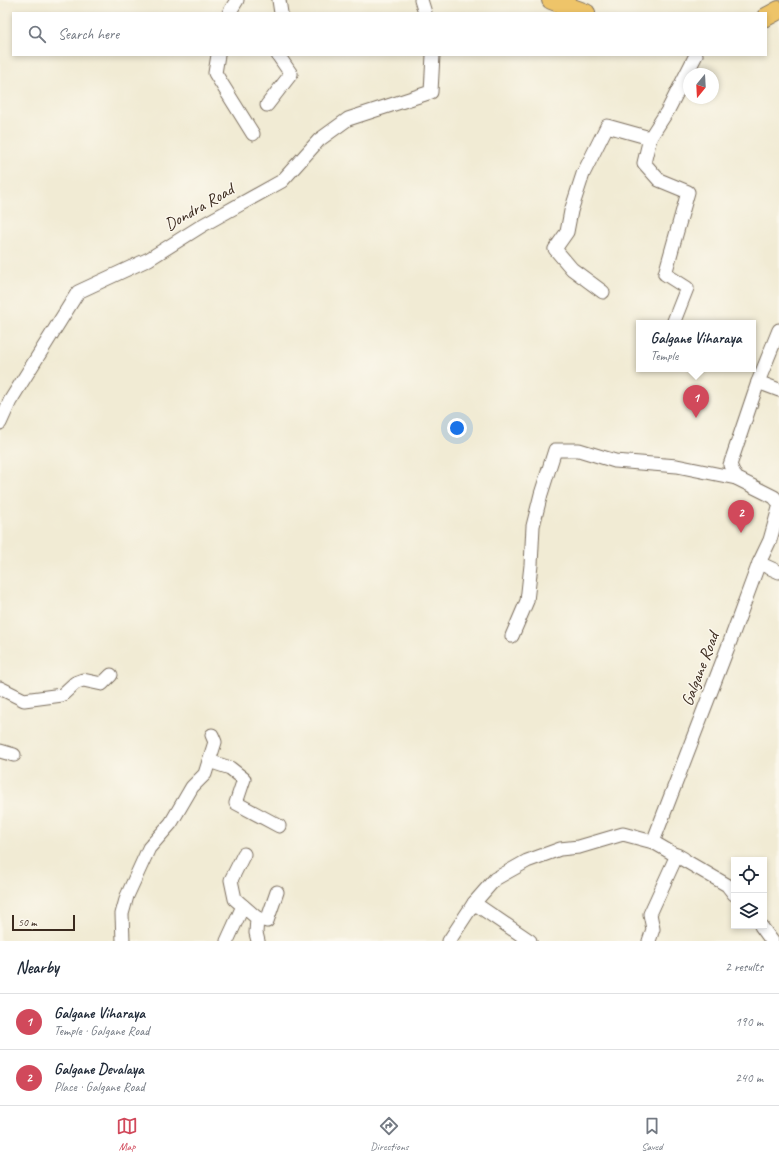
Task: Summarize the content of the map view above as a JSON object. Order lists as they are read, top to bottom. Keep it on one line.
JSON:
{"streets":{"street":["Dondra Road","Galgane Road"]},"scale_bar":"50 m","north":"bottom","page":{"search":"Search here","popup":["Galgane Viharaya","Temple"],"pins":["1","2"],"scale":"50 m","heading":["Nearby","2 results"],"list":[{"mark":"1","name":"Galgane Viharaya","note":"Temple · Galgane Road","value":"190 m"},{"mark":"2","name":"Galgane Devalaya","note":"Place · Galgane Road","value":"240 m"}],"nav":["Map","Directions","Saved"]}}
